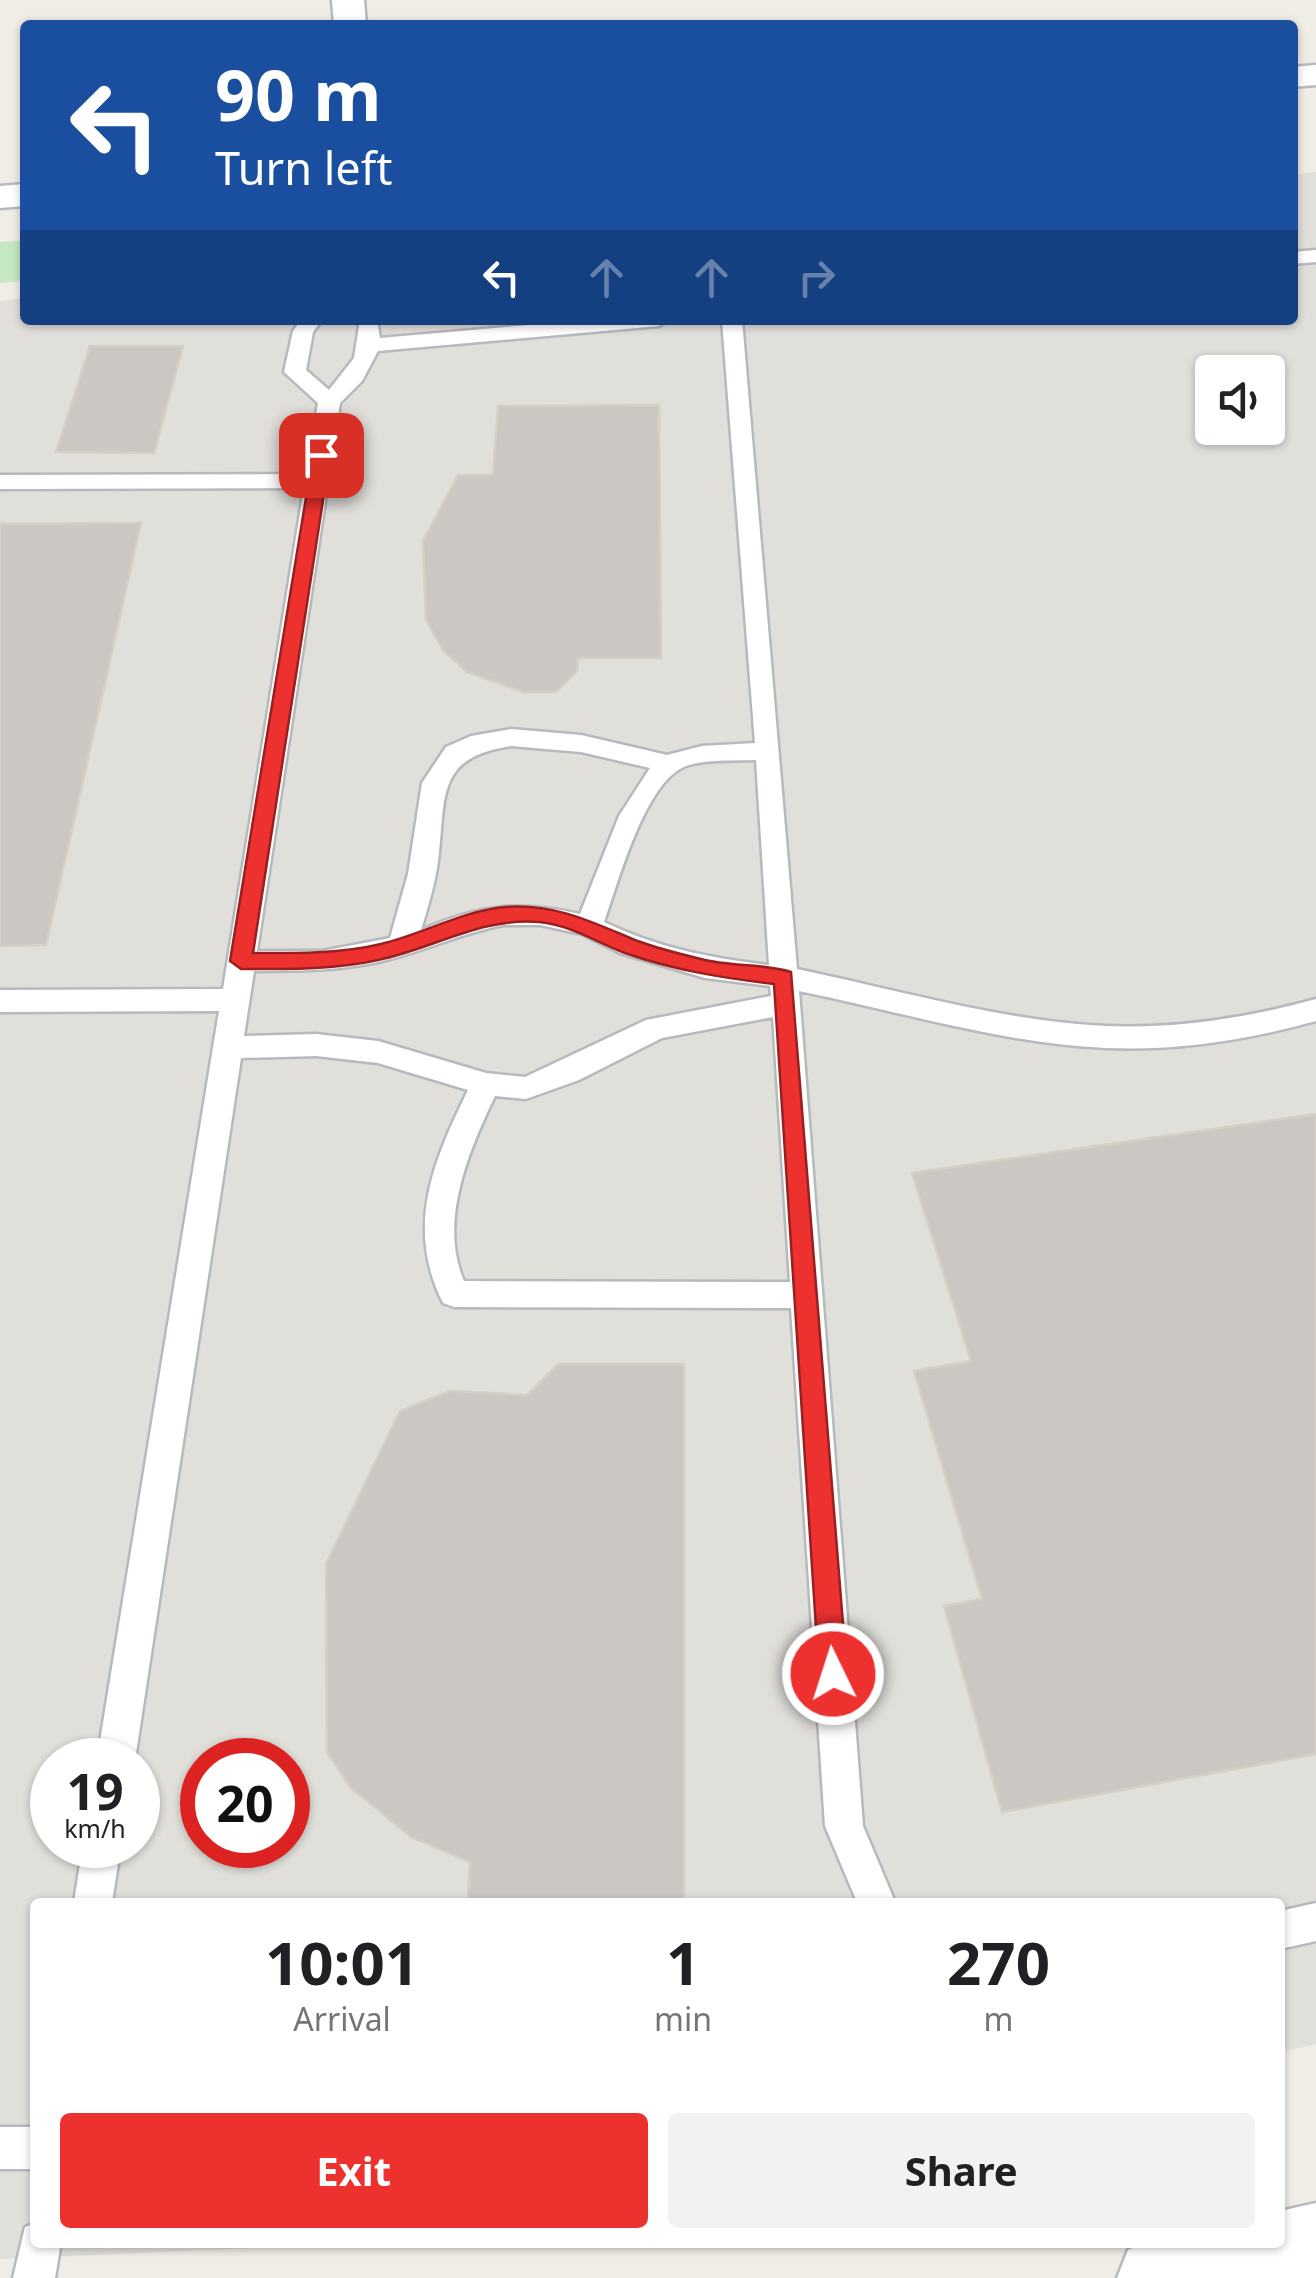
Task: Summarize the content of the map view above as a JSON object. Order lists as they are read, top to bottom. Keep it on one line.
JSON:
{"page":{"turn":["90 m","Turn left"],"speed":"19 km/h","limit":"20","eta":["10:01","Arrival","1","min","270","m"],"buttons":["Exit","Share"]}}
